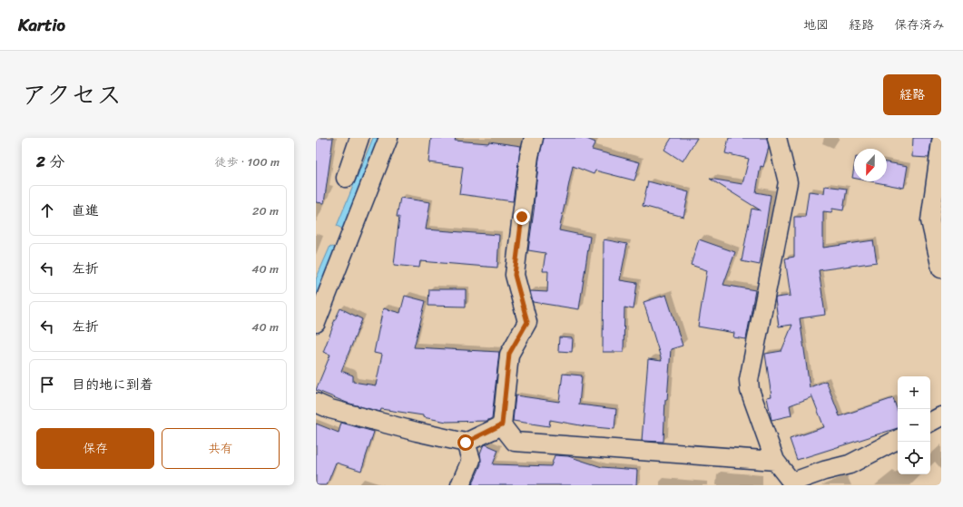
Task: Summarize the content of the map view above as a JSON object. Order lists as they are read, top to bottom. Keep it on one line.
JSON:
{"north":"bottom","page":{"header":"Kartio","nav":["地図","経路","保存済み"],"title":"アクセス","buttons":["経路",["保存","共有"]],"heading":["2 分","徒歩 · 100 m"],"list":[["直進","20 m"],["左折","40 m"],["左折","40 m"],"目的地に到着"],"map_buttons":["+","−"]}}
